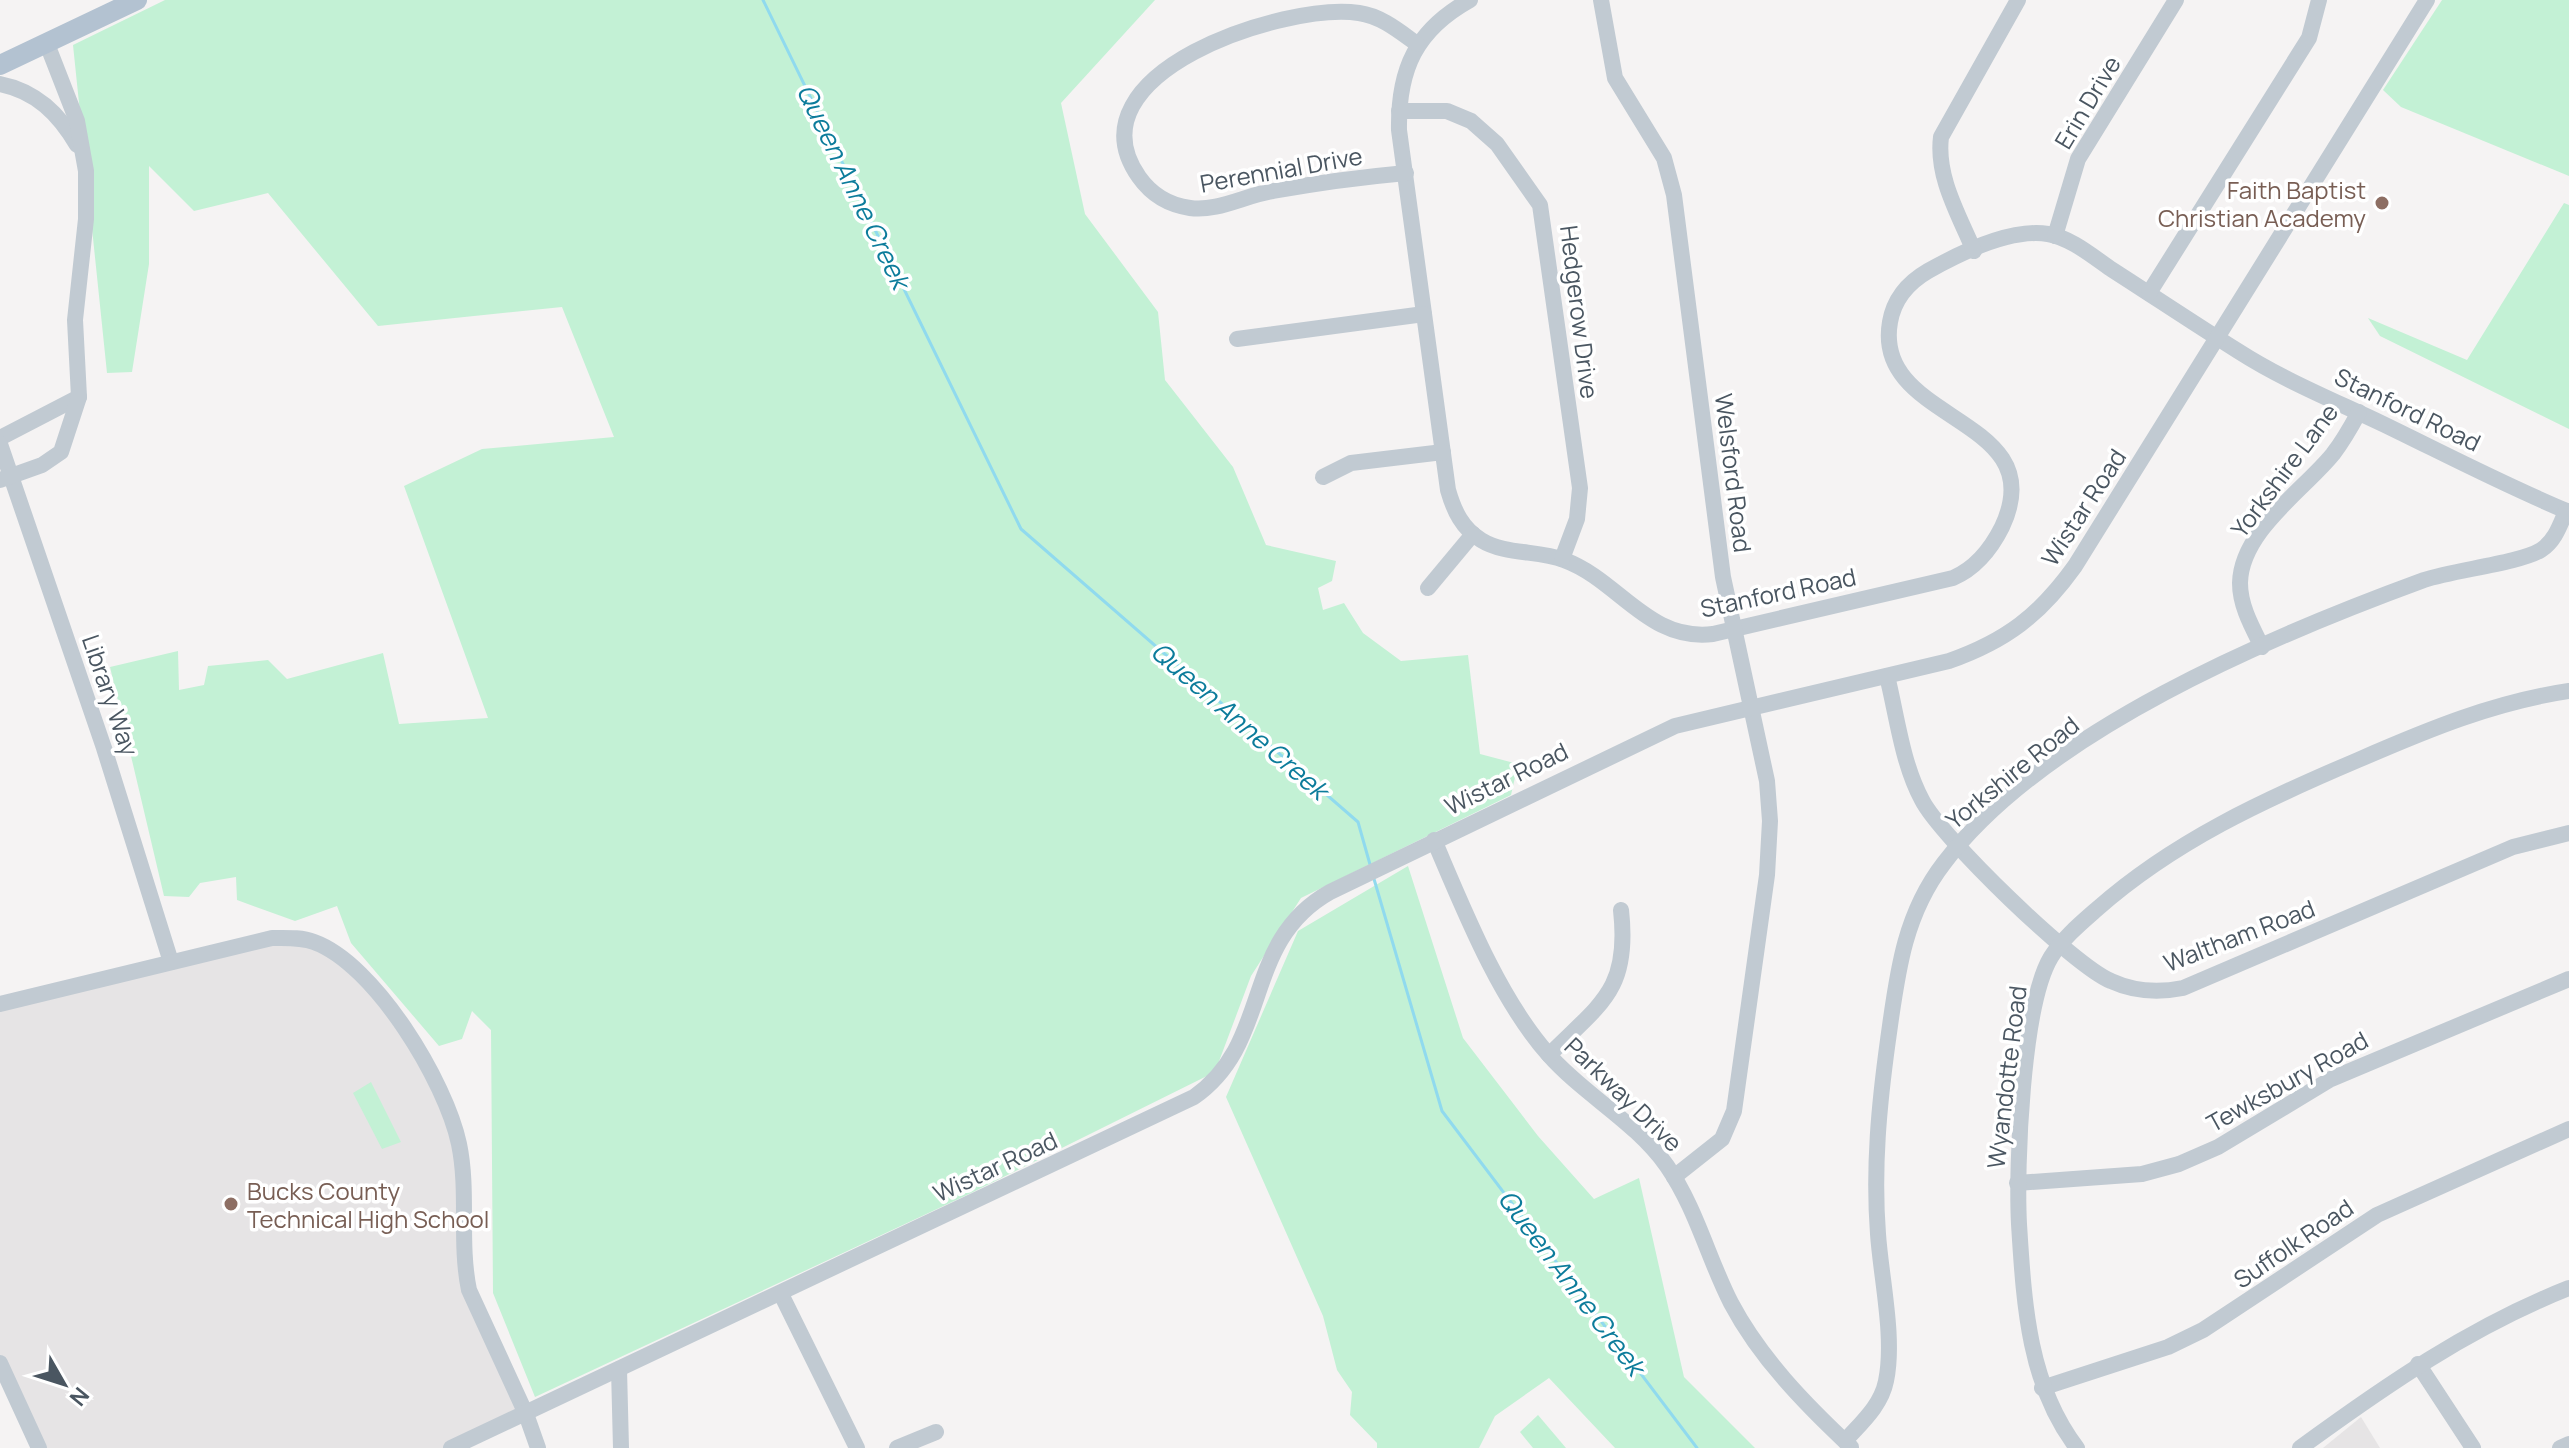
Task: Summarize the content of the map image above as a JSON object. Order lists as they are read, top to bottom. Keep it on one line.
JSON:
{"streets":{"street":["Erin Drive","Perennial Drive","Hedgerow Drive","Stanford Road","Yorkshire Lane","Welsford Road","Wistar Road","Library Way","Yorkshire Road","Waltham Road","Wyandotte Road","Tewksbury Road","Parkway Drive","Suffolk Road"]},"crossings":[["Erin Drive","Stanford Road"],["Hedgerow Drive","Stanford Road"],["Stanford Road","Yorkshire Lane"],["Stanford Road","Welsford Road"],["Stanford Road","Wistar Road"],["Stanford Road","Yorkshire Road"],["Yorkshire Lane","Yorkshire Road"],["Welsford Road","Wistar Road"],["Welsford Road","Parkway Drive"],["Wistar Road","Waltham Road"],["Wistar Road","Parkway Drive"],["Yorkshire Road","Waltham Road"],["Yorkshire Road","Parkway Drive"],["Waltham Road","Wyandotte Road"],["Wyandotte Road","Tewksbury Road"],["Wyandotte Road","Suffolk Road"]],"water":["Queen Anne Creek"],"places":["Faith Baptist Christian Academy","Bucks County Technical High School"],"north":"bottom right"}
